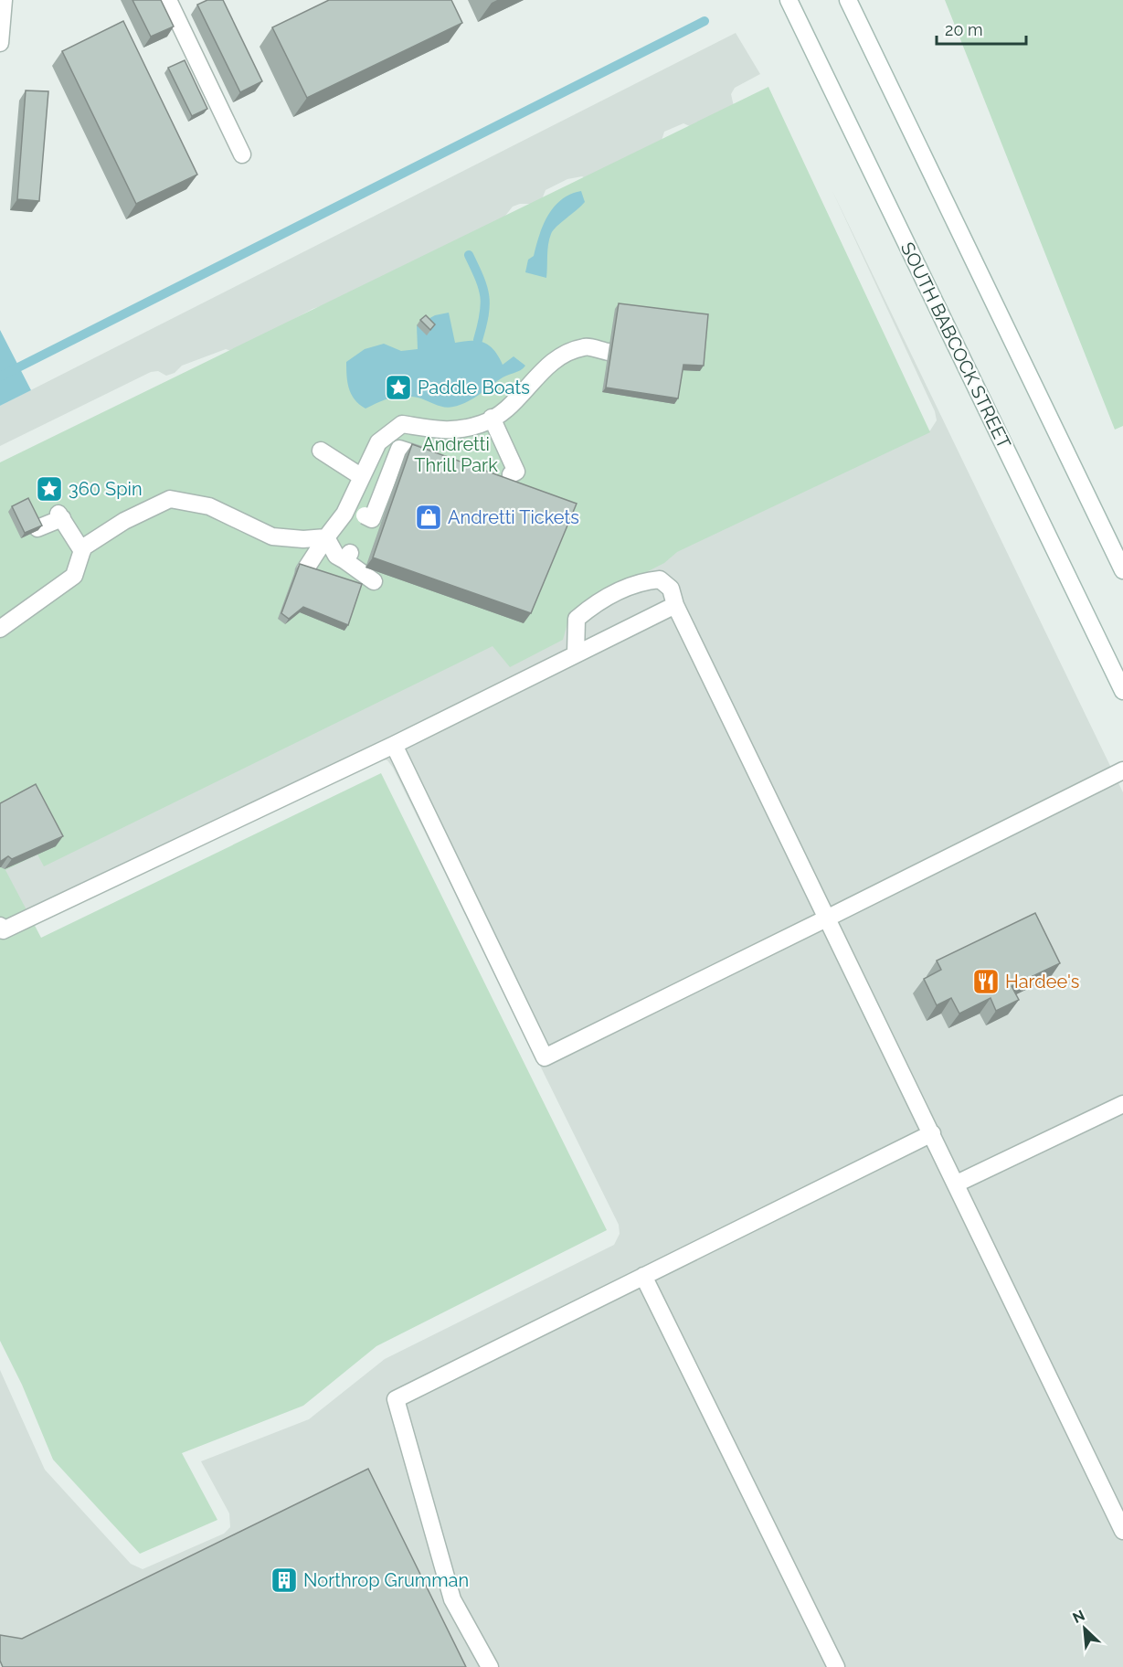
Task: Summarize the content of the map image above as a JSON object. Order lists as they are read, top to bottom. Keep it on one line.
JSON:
{"streets":{"main road":["SOUTH BABCOCK STREET"]},"parks":["Andretti Thrill Park"],"places":{"place":["Paddle Boats","360 Spin"],"shop":["Andretti Tickets"],"restaurant":["Hardee's"],"building":["Northrop Grumman"]},"scale_bar":"20 m","north":"top left"}
